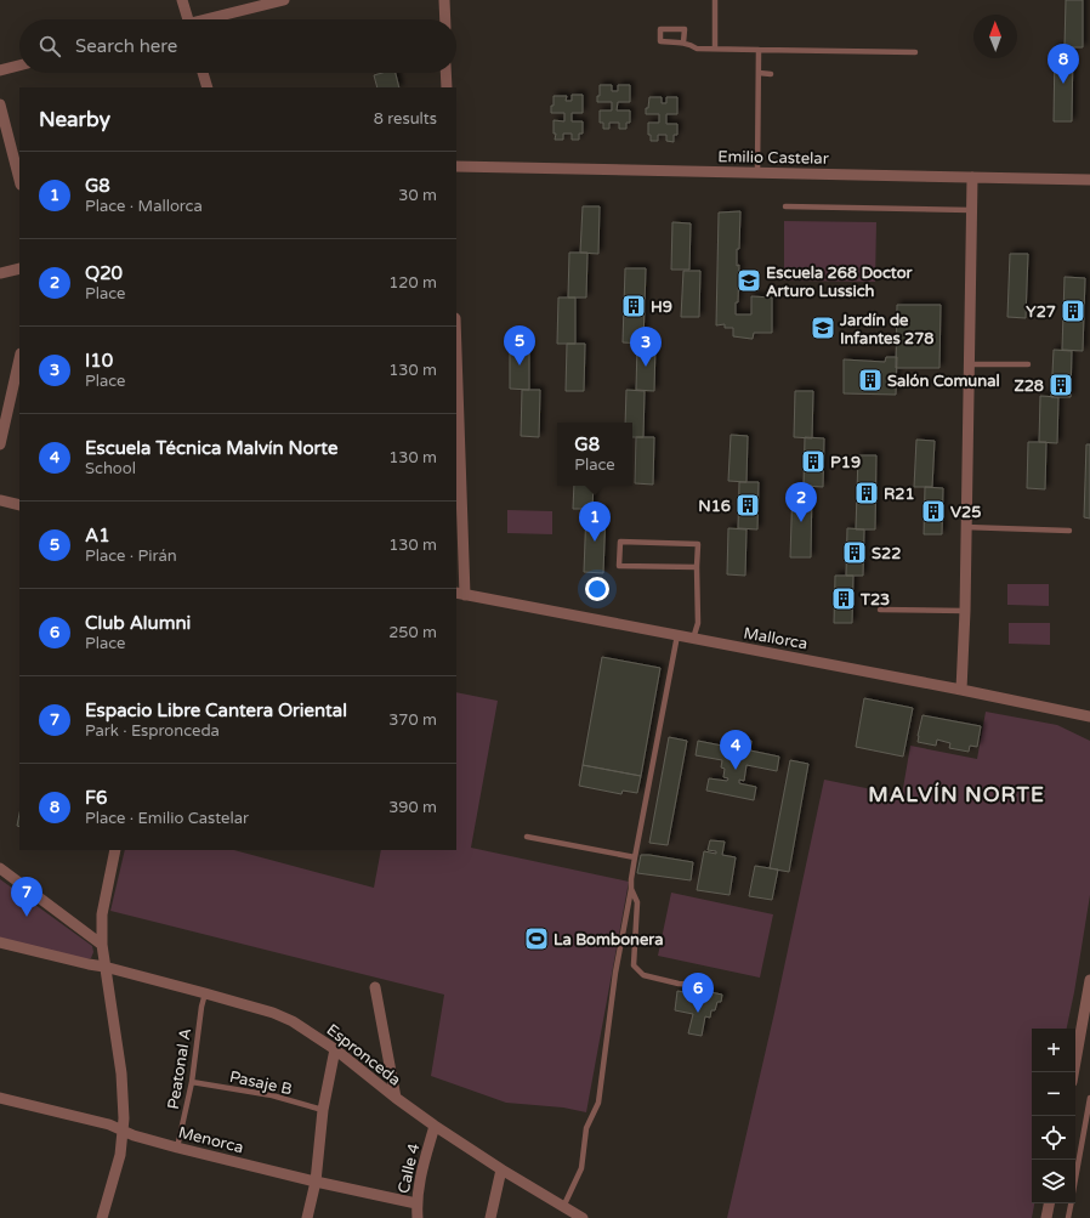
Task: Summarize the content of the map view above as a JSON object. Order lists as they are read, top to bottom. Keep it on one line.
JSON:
{"streets":{"street":["Emilio Castelar","Mallorca","Espronceda","Menorca","Calle 4"],"lane":["Peatonal A","Pasaje B"]},"crossings":[["Espronceda","Peatonal A"],["Espronceda","Calle 4"],["Peatonal A","Pasaje B"],["Peatonal A","Menorca"],["Menorca","Calle 4"]],"districts":["MALVÍN NORTE"],"places":{"school or university":["Escuela 268 Doctor Arturo Lussich","Jardín de Infantes 278"],"building":["H9","Y27","Salón Comunal","Z28","P19","R21","N16","V25","S22","T23"],"sports":["La Bombonera"]},"north":"top","page":{"search":"Search here","pins":["8","5","3","2","1","4","7","6"],"heading":["Nearby","8 results"],"list":[{"mark":"1","name":"G8","note":"Place · Mallorca","value":"30 m"},{"mark":"2","name":"Q20","note":"Place","value":"120 m"},{"mark":"3","name":"I10","note":"Place","value":"130 m"},{"mark":"4","name":"Escuela Técnica Malvín Norte","note":"School","value":"130 m"},{"mark":"5","name":"A1","note":"Place · Pirán","value":"130 m"},{"mark":"6","name":"Club Alumni","note":"Place","value":"250 m"},{"mark":"7","name":"Espacio Libre Cantera Oriental","note":"Park · Espronceda","value":"370 m"},{"mark":"8","name":"F6","note":"Place · Emilio Castelar","value":"390 m"}],"popup":["G8","Place"],"map_buttons":["+","−"]}}
